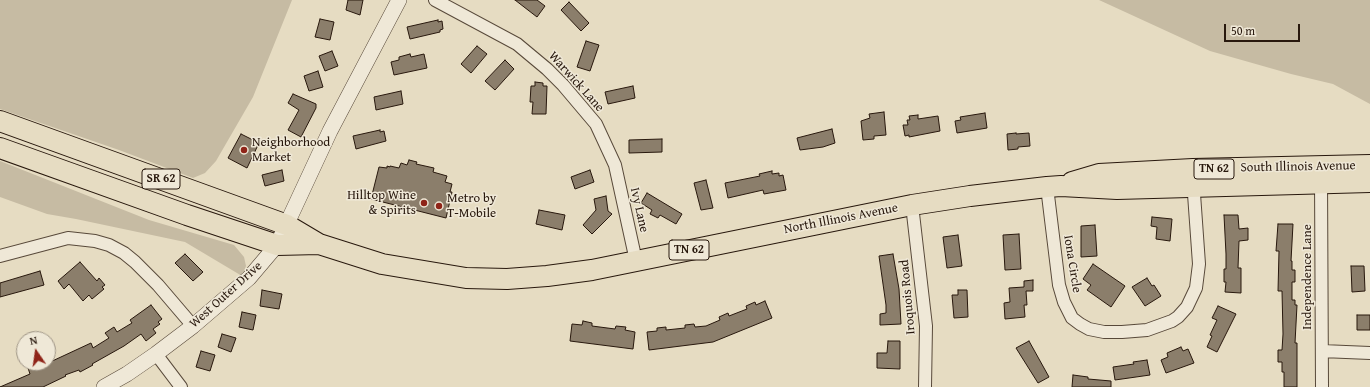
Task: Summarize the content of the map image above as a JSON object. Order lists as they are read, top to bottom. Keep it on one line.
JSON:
{"streets":{"highway":["South Illinois Avenue","TN 62","SR 62","North Illinois Avenue"],"street":["Warwick Lane","Ivy Lane","Iona Circle","Independence Lane","West Outer Drive","Iroquois Road"]},"crossings":[["Warwick Lane","Ivy Lane"],["South Illinois Avenue","North Illinois Avenue"],["South Illinois Avenue","Independence Lane"],["SR 62","North Illinois Avenue"],["SR 62","West Outer Drive"],["Ivy Lane","North Illinois Avenue"],["North Illinois Avenue","Iona Circle"],["North Illinois Avenue","Independence Lane"],["North Illinois Avenue","Iroquois Road"]],"places":["Neighborhood Market","Hilltop Wine & Spirits","Metro by T-Mobile"],"scale_bar":"50 m","north":"top"}
